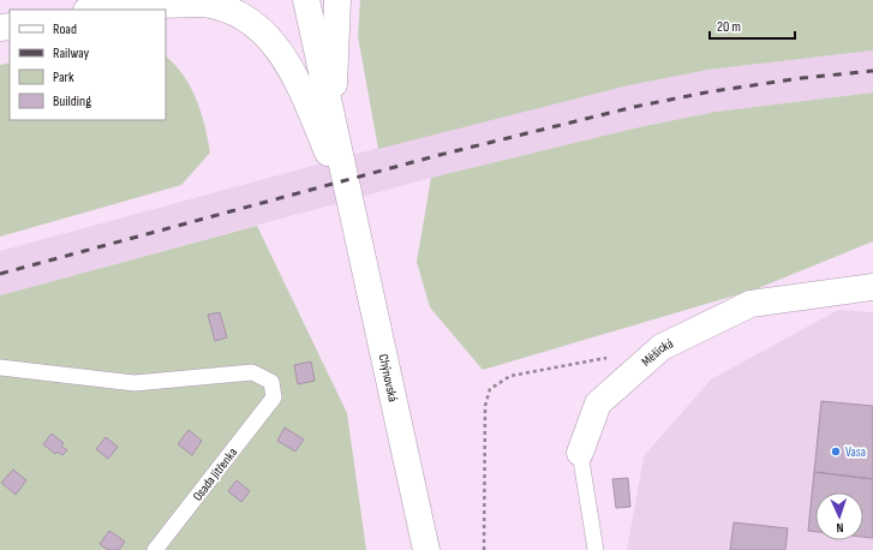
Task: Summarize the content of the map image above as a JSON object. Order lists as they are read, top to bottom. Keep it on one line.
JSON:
{"streets":{"main road":["Měšická","Chýnovská"],"lane":["Osada Jitřenka"]},"places":["Vasa"],"legend":["Road","Railway","Park","Building"],"scale_bar":"20 m","north":"bottom"}
